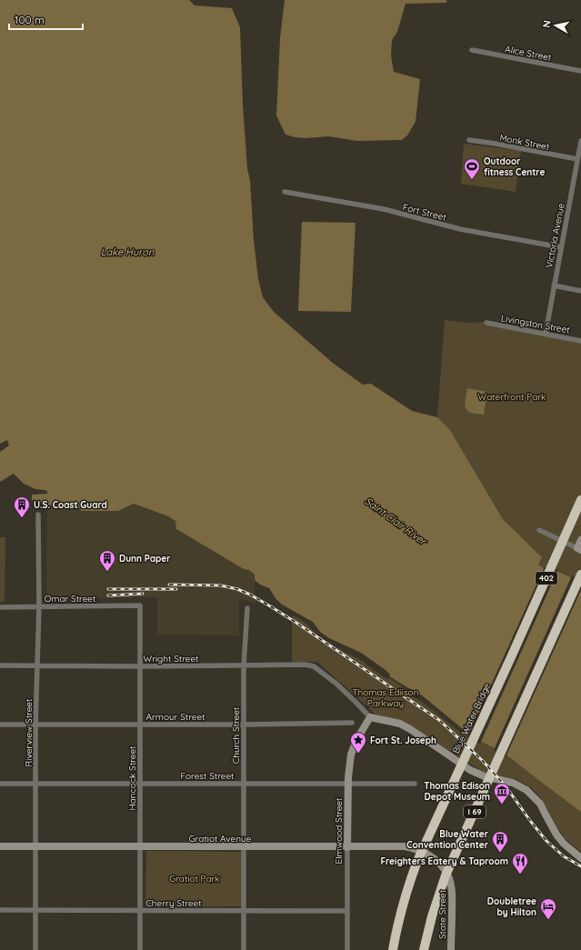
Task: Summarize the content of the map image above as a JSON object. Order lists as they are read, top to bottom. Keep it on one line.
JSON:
{"streets":{"highway":["402","Blue Water Bridge","I 69"],"street":["Alice Street","Monk Street","Fort Street","Victoria Avenue","Livingston Street","Omar Street","Wright Street","Armour Street","Riverview Street","Church Street","Forest Street","Hancock Street","Elmwood Street","Gratiot Avenue","Cherry Street","State Street"]},"crossings":[["Monk Street","Victoria Avenue"],["Fort Street","Victoria Avenue"],["Victoria Avenue","Livingston Street"],["Omar Street","Riverview Street"],["Omar Street","Hancock Street"],["Wright Street","Riverview Street"],["Wright Street","Church Street"],["Wright Street","Hancock Street"],["Wright Street","Elmwood Street"],["Armour Street","Riverview Street"],["Armour Street","Church Street"],["Armour Street","Hancock Street"],["Riverview Street","Forest Street"],["Riverview Street","Gratiot Avenue"],["Riverview Street","Cherry Street"],["Church Street","Forest Street"],["Church Street","Gratiot Avenue"],["Church Street","Cherry Street"],["Forest Street","Hancock Street"],["Forest Street","Elmwood Street"],["Hancock Street","Gratiot Avenue"],["Hancock Street","Cherry Street"],["Elmwood Street","Gratiot Avenue"],["Elmwood Street","Cherry Street"],["Gratiot Avenue","State Street"]],"water":["Lake Huron","Saint Clair River"],"parks":["Waterfront Park","Thomas Ediison Parkway","Gratiot Park"],"places":{"sports":["Outdoor fitness Centre"],"building":["U.S. Coast Guard","Dunn Paper","Blue Water Convention Center"],"place":["Fort St. Joseph"],"museum":["Thomas Edison Depot Museum"],"restaurant":["Freighters Eatery & Taproom"],"hotel":["Doubletree by Hilton"]},"scale_bar":"100 m","north":"left"}
